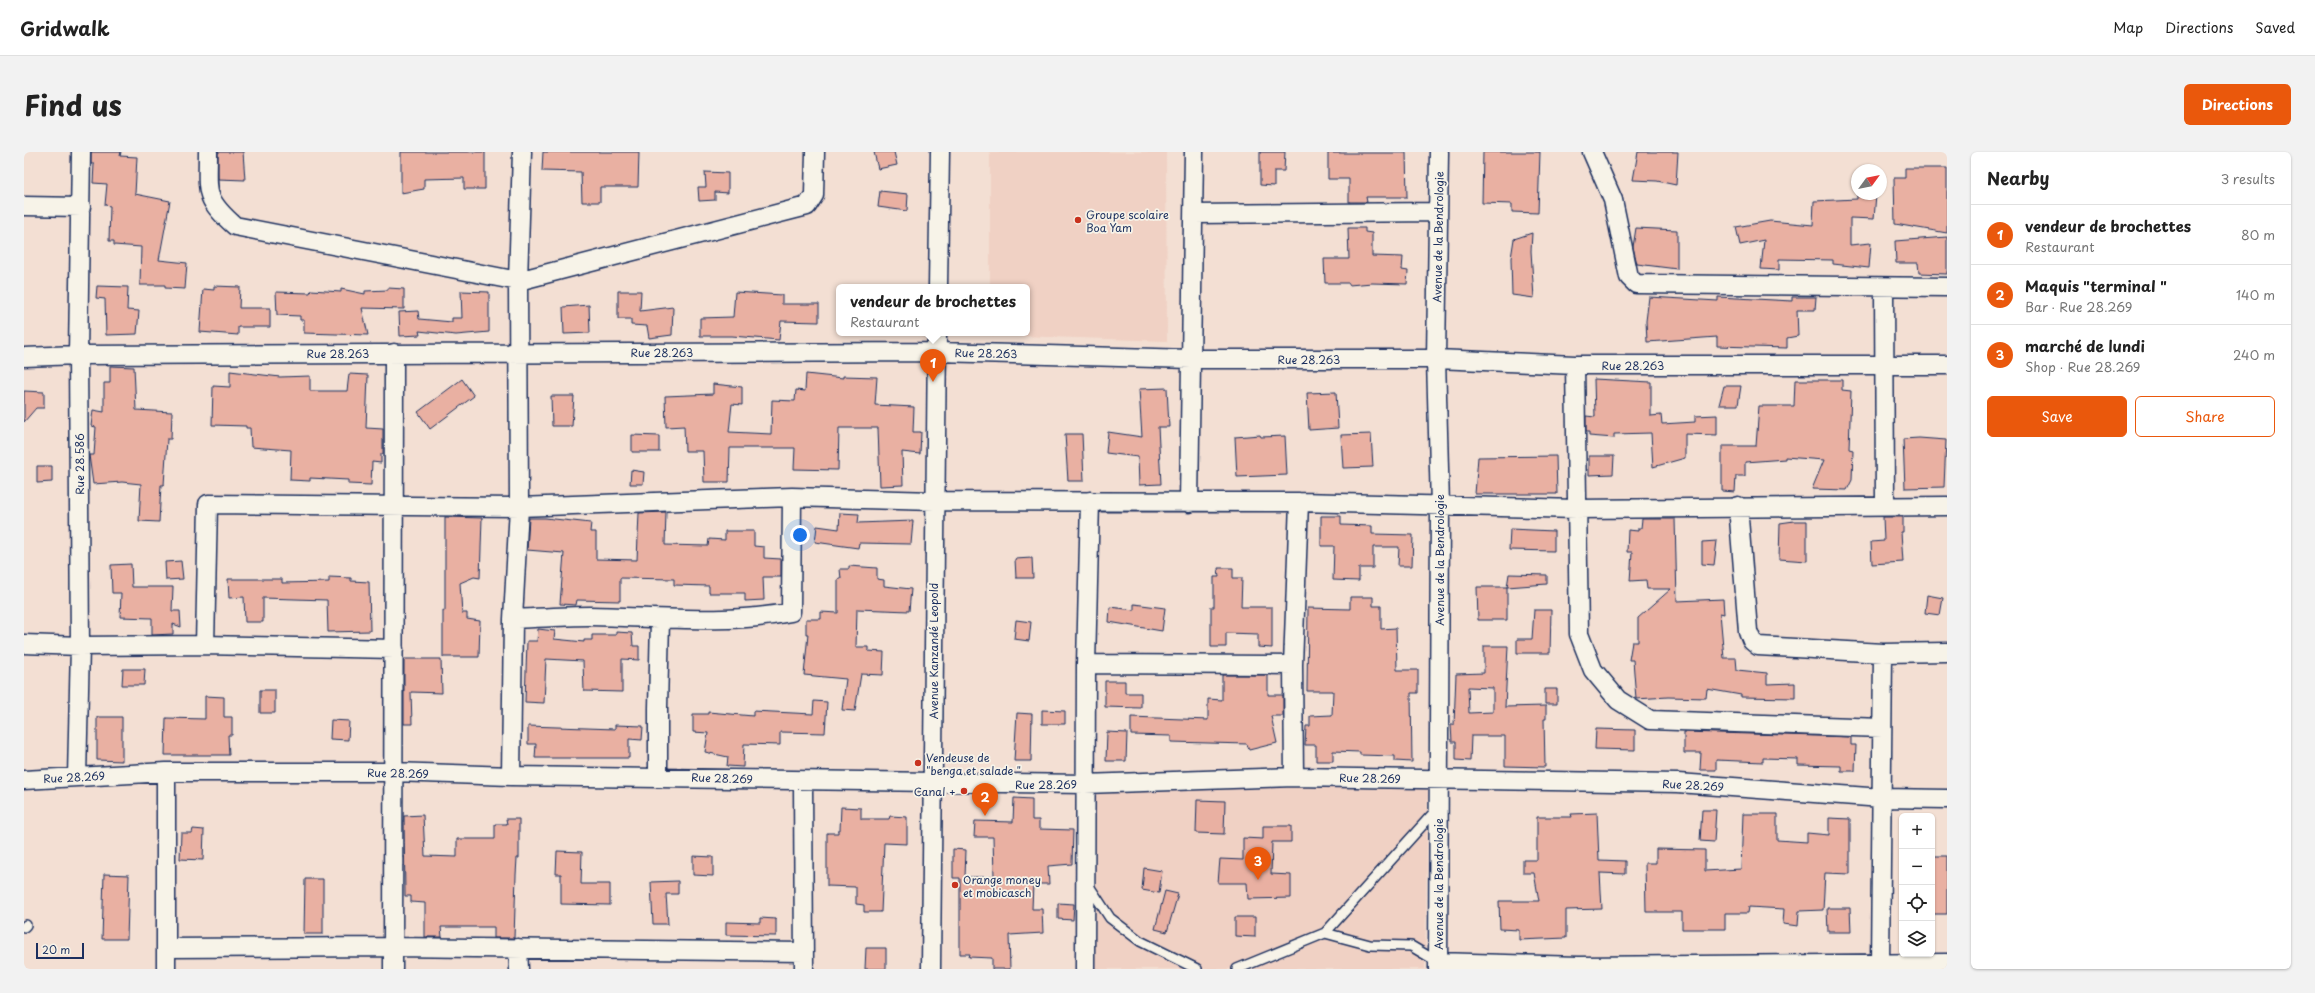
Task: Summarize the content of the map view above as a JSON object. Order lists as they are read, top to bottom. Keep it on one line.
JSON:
{"streets":{"street":["Avenue de la Bendrologie","Rue 28.263","Rue 28.586","Avenue Kanzandé Leopold","Rue 28.269"]},"crossings":[["Avenue de la Bendrologie","Rue 28.263"],["Avenue de la Bendrologie","Rue 28.269"],["Rue 28.263","Rue 28.586"],["Rue 28.263","Avenue Kanzandé Leopold"],["Rue 28.586","Rue 28.269"],["Avenue Kanzandé Leopold","Rue 28.269"]],"places":["Groupe scolaire Boa Yam","Vendeuse de \"benga et salade \"","Canal +","Orange money et mobicasch"],"scale_bar":"20 m","north":"top right","page":{"header":"Gridwalk","nav":["Map","Directions","Saved"],"title":"Find us","buttons":["Directions",["Save","Share"]],"heading":["Nearby","3 results"],"list":[{"mark":"1","name":"vendeur de brochettes","note":"Restaurant","value":"80 m"},{"mark":"2","name":"Maquis \"terminal \"","note":"Bar · Rue 28.269","value":"140 m"},{"mark":"3","name":"marché de lundi","note":"Shop · Rue 28.269","value":"240 m"}],"popup":["vendeur de brochettes","Restaurant"],"pins":["1","2","3"],"map_buttons":["+","−"],"scale":"20 m"}}
